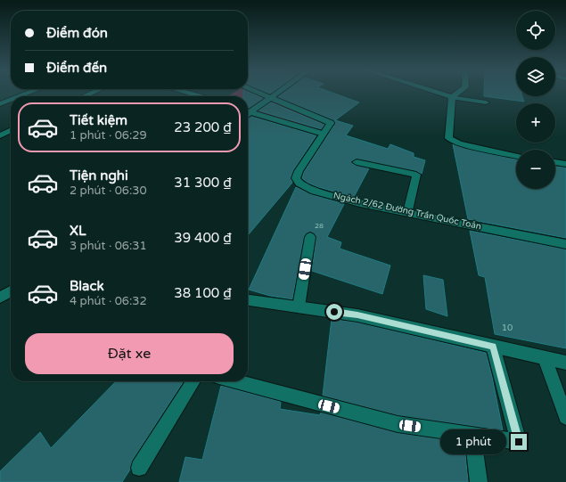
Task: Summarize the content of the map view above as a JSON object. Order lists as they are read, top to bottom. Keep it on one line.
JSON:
{"streets":{"street":["Ngách 2/62 Đường Trần Quốc Toản"]},"house_numbers":["28","10"],"page":{"map_buttons":["+","−"],"banner":["Điểm đón","Điểm đến"],"list":[{"name":"Tiết kiệm","note":"1 phút · 06:29","value":"23 200 ₫"},{"name":"Tiện nghi","note":"2 phút · 06:30","value":"31 300 ₫"},{"name":"XL","note":"3 phút · 06:31","value":"39 400 ₫"},{"name":"Black","note":"4 phút · 06:32","value":"38 100 ₫"}],"buttons":"Đặt xe","bubble":"1 phút"}}
